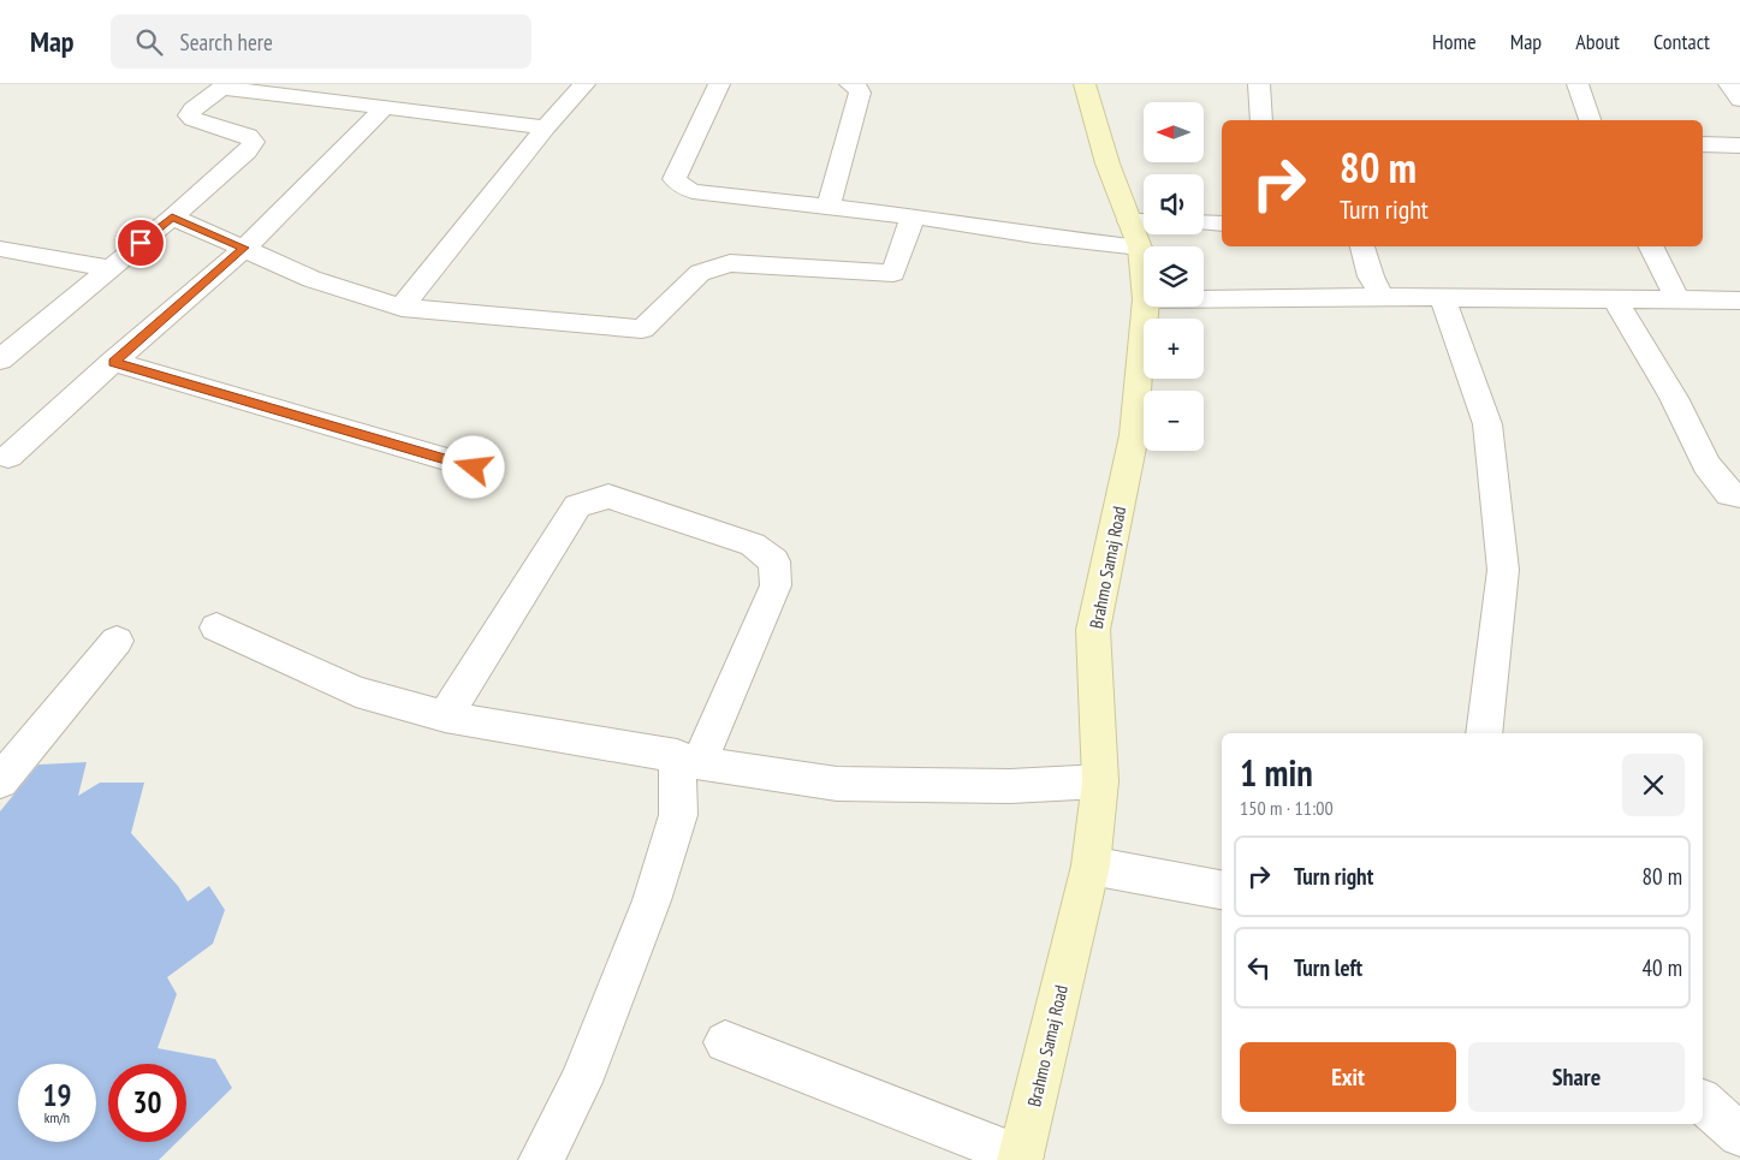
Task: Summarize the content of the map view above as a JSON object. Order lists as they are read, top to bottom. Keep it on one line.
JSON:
{"streets":{"street":["Brahmo Samaj Road"]},"north":"left","page":{"header":"Map","search":"Search here","nav":["Home","Map","About","Contact"],"map_buttons":["+","−"],"turn":["80 m","Turn right"],"heading":["1 min","150 m · 11:00"],"list":[{"name":"Turn right","value":"80 m"},{"name":"Turn left","value":"40 m"}],"buttons":["Exit","Share"],"speed":"19 km/h","limit":"30"}}
